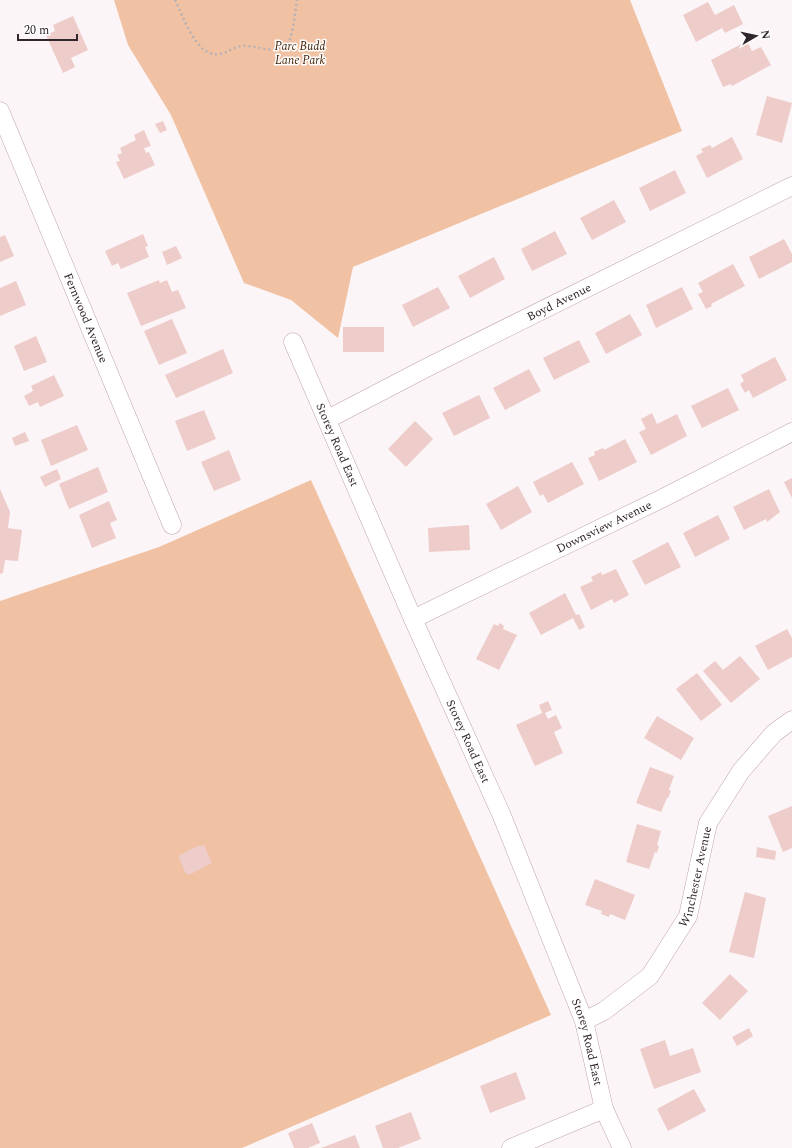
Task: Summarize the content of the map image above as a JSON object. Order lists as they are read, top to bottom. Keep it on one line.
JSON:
{"streets":{"street":["Boyd Avenue","Fernwood Avenue","Storey Road East","Downsview Avenue","Winchester Avenue"]},"crossings":[["Boyd Avenue","Storey Road East"],["Storey Road East","Downsview Avenue"],["Storey Road East","Winchester Avenue"]],"parks":["Parc Budd Lane Park"],"scale_bar":"20 m","north":"right"}
